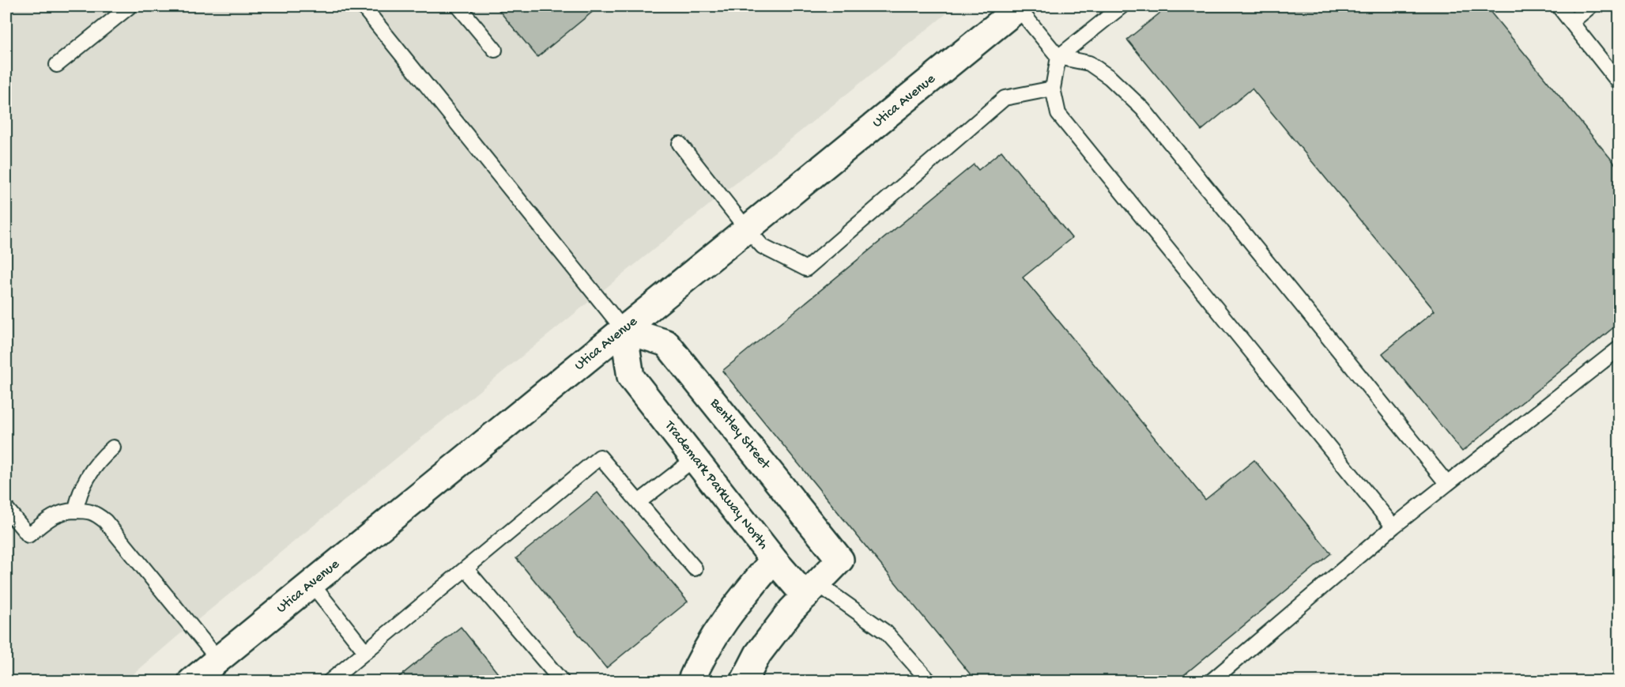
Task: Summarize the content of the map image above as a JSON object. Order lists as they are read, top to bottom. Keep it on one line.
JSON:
{"streets":{"street":["Utica Avenue","Bentley Street","Trademark Parkway North"]},"crossings":[["Utica Avenue","Bentley Street"],["Utica Avenue","Trademark Parkway North"],["Bentley Street","Trademark Parkway North"]]}
